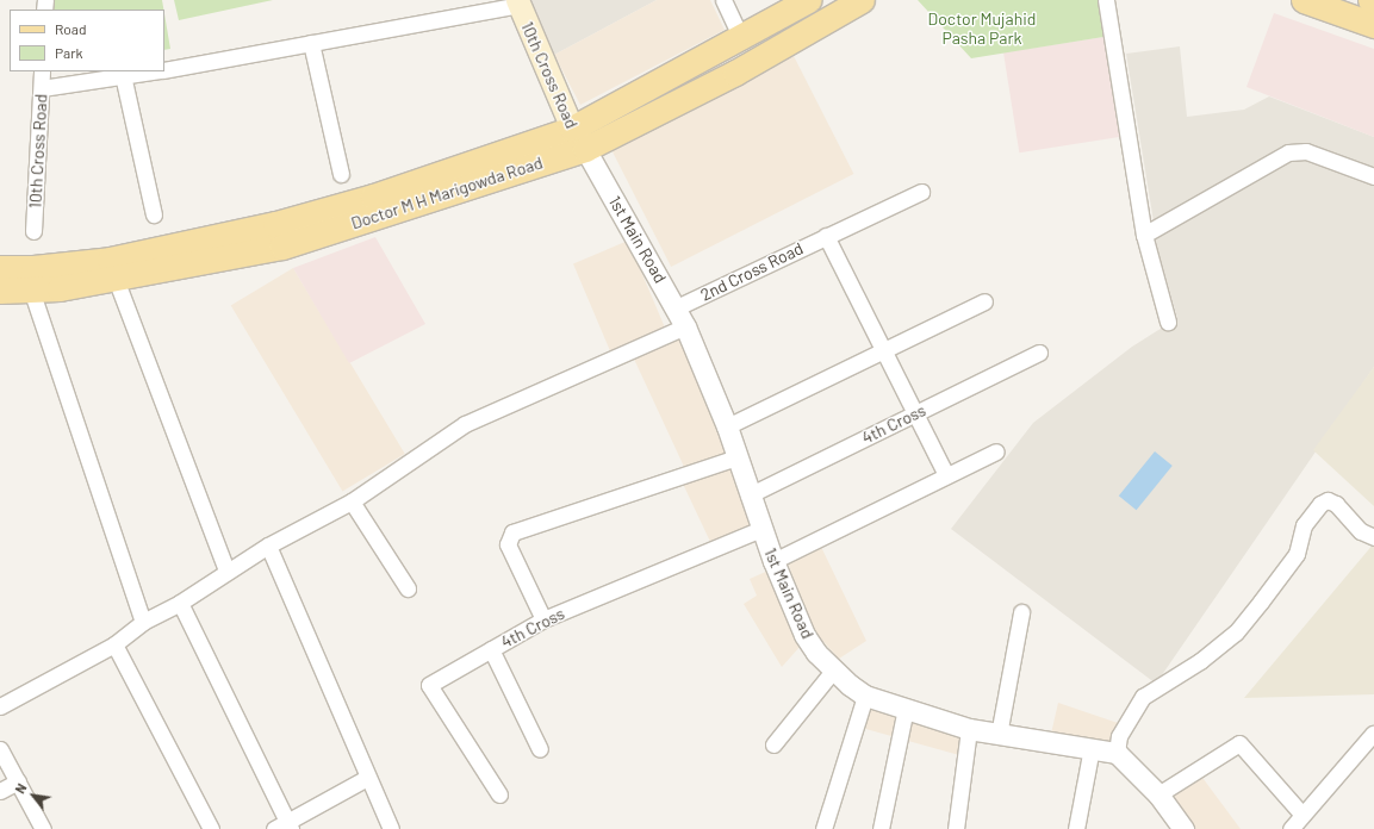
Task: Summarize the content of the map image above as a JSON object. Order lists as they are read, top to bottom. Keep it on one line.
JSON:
{"streets":{"main road":["10th Cross Road","Doctor M H Marigowda Road"],"street":["1st Main Road","2nd Cross Road","4th Cross"]},"crossings":[["10th Cross Road","Doctor M H Marigowda Road"],["10th Cross Road","1st Main Road"],["Doctor M H Marigowda Road","1st Main Road"],["1st Main Road","2nd Cross Road"],["1st Main Road","4th Cross"]],"parks":["Doctor Mujahid Pasha Park"],"legend":["Road","Park"],"north":"top left"}
